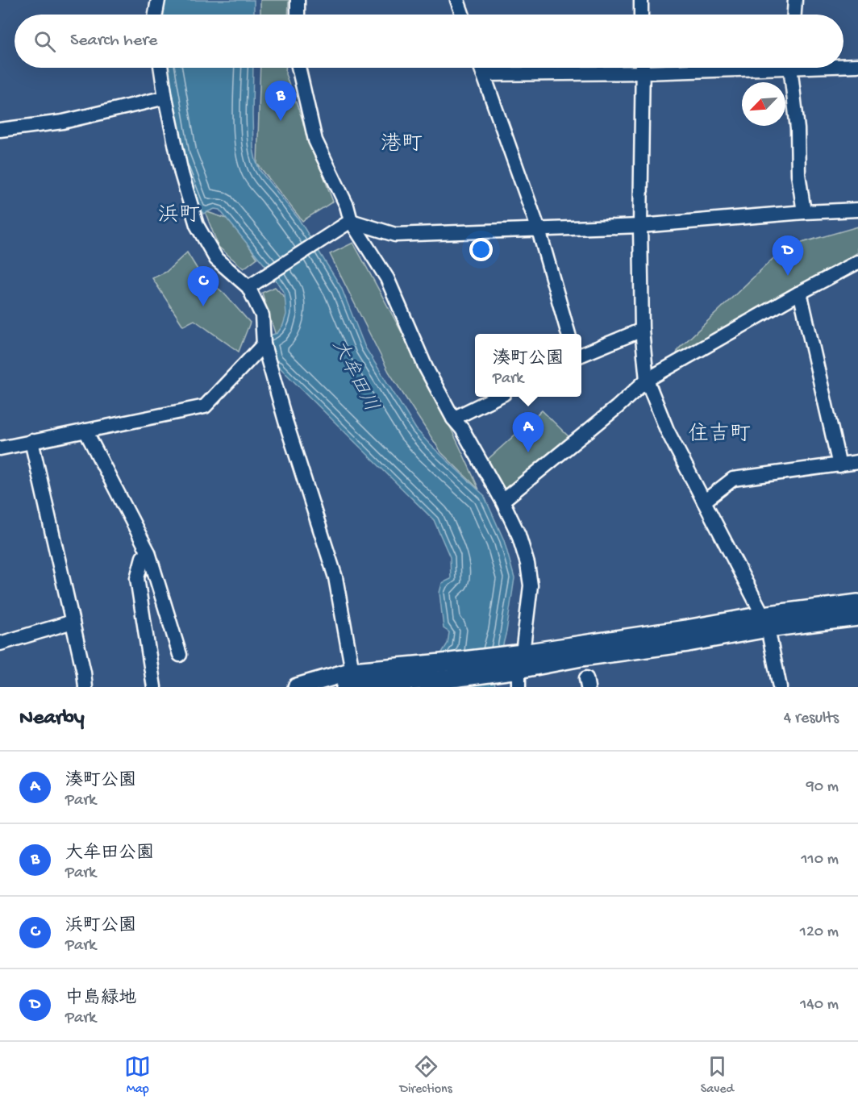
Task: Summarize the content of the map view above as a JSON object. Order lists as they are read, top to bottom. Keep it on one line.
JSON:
{"districts":["港町","浜町","住吉町"],"water":["大牟田川"],"north":"bottom left","page":{"search":"Search here","pins":["B","D","C","A"],"popup":["湊町公園","Park"],"heading":["Nearby","4 results"],"list":[{"mark":"A","name":"湊町公園","note":"Park","value":"90 m"},{"mark":"B","name":"大牟田公園","note":"Park","value":"110 m"},{"mark":"C","name":"浜町公園","note":"Park","value":"120 m"},{"mark":"D","name":"中島緑地","note":"Park","value":"140 m"}],"nav":["Map","Directions","Saved"]}}
